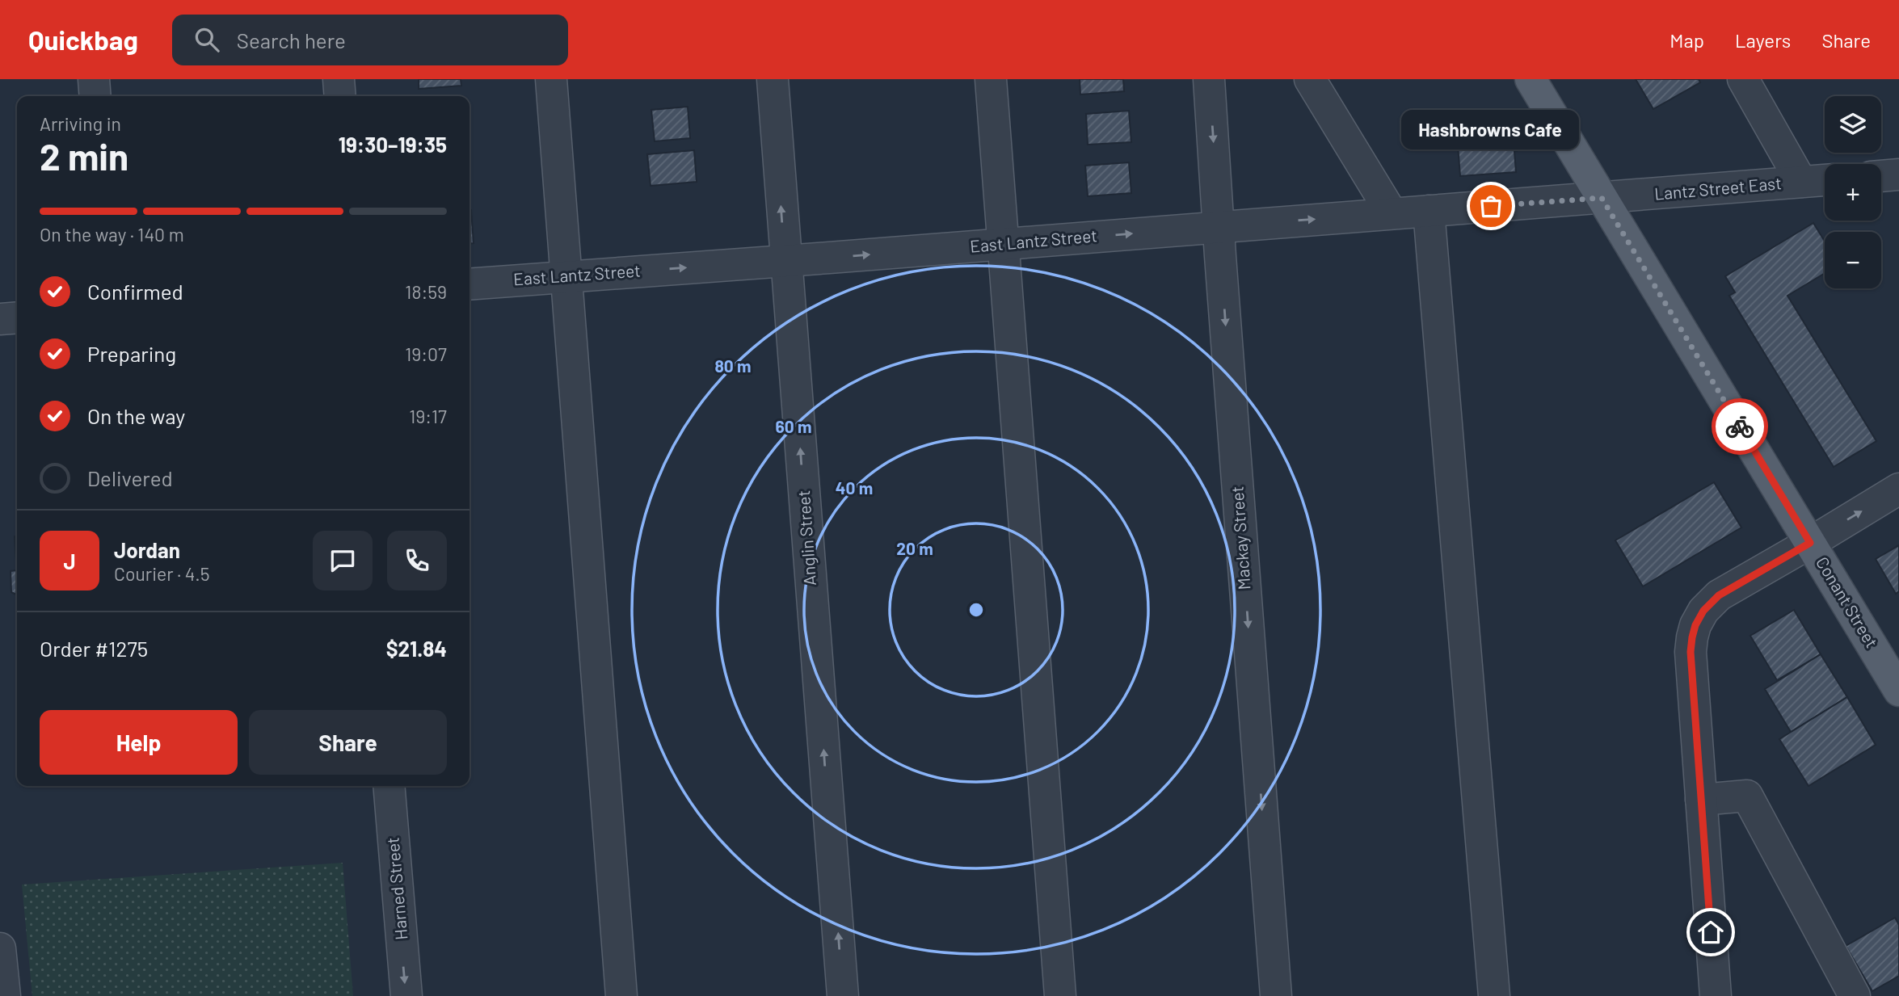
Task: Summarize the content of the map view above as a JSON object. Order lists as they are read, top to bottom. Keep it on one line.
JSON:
{"streets":{"main road":["Conant Street"],"street":["Lantz Street East","East Lantz Street","Anglin Street","Mackay Street","Harned Street"]},"crossings":[["Lantz Street East","East Lantz Street"],["Lantz Street East","Conant Street"],["East Lantz Street","Anglin Street"],["East Lantz Street","Mackay Street"],["East Lantz Street","Conant Street"]],"one_way":["East Lantz Street"],"places":["Hashbrowns Cafe"],"page":{"header":"Quickbag","search":"Search here","nav":["Map","Layers","Share"],"map_buttons":["+","−"],"heading":["2 min","Arriving in","19:30–19:35"],"panel":["Jordan","Courier · 4.5","Order #1275","$21.84"],"bubble":"Hashbrowns Cafe","bar":"On the way · 140 m","list":[["Confirmed","18:59"],["Preparing","19:07"],["On the way","19:17"],"Delivered"],"round":"J","buttons":["Help","Share"]},"rings":["80 m","60 m","40 m","20 m"]}
